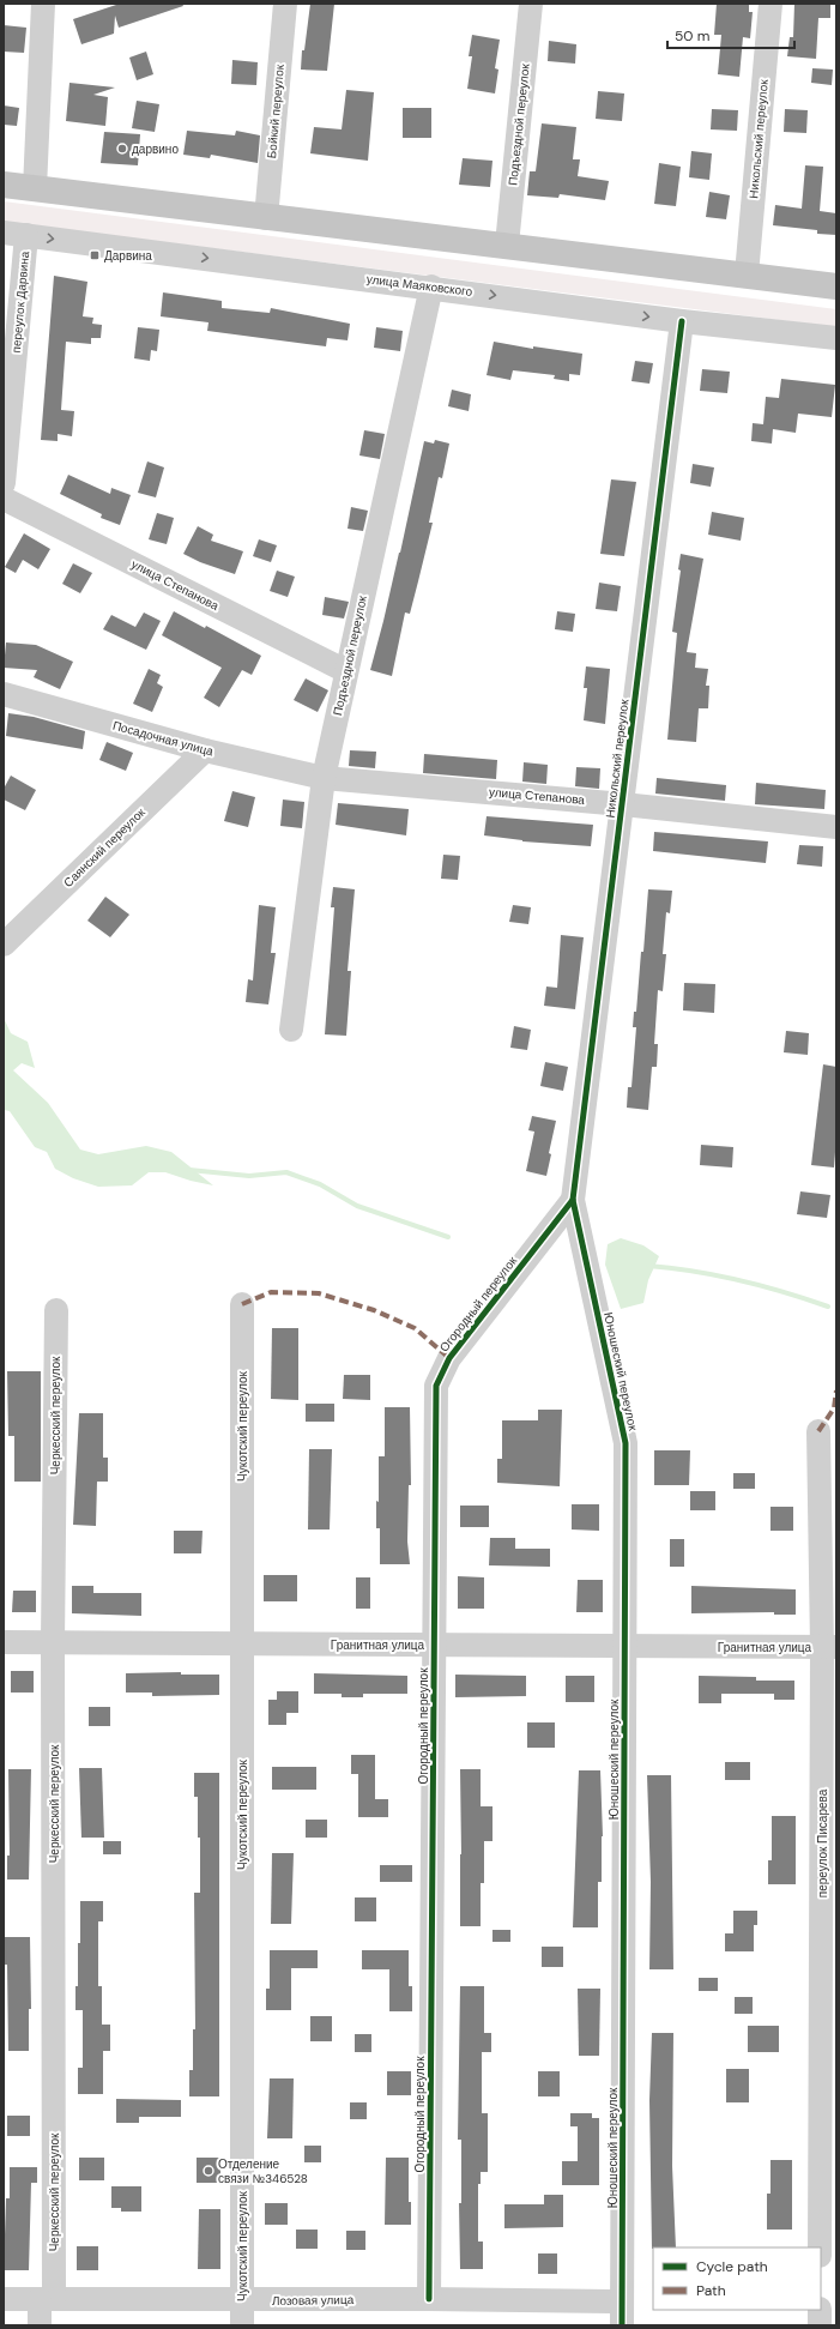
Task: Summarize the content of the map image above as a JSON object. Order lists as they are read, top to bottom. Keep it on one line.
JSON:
{"streets":{"street":["Бойкий переулок","Подъездной переулок","Никольский переулок","улица Маяковского","переулок Дарвина","улица Степанова","Посадочная улица","Саянский переулок","Огородный переулок","Юношеский переулок","Черкесский переулок","Чукотский переулок","Гранитная улица","переулок Писарева","Лозовая улица"]},"crossings":[["Подъездной переулок","улица Маяковского"],["Подъездной переулок","улица Степанова"],["Подъездной переулок","Посадочная улица"],["Никольский переулок","улица Маяковского"],["Никольский переулок","улица Степанова"],["Никольский переулок","Огородный переулок"],["Никольский переулок","Юношеский переулок"],["улица Маяковского","переулок Дарвина"],["улица Степанова","Посадочная улица"],["Посадочная улица","Саянский переулок"],["Огородный переулок","Юношеский переулок"],["Огородный переулок","Гранитная улица"],["Огородный переулок","Лозовая улица"],["Юношеский переулок","Гранитная улица"],["Юношеский переулок","Лозовая улица"],["Черкесский переулок","Гранитная улица"],["Черкесский переулок","Лозовая улица"],["Чукотский переулок","Гранитная улица"],["Чукотский переулок","Лозовая улица"],["Гранитная улица","переулок Писарева"]],"one_way":["улица Маяковского"],"places":{"other":["дарвино","Отделение связи №346528"],"transit":["Дарвина"]},"legend":["Cycle path","Path"],"scale_bar":"50 m"}
